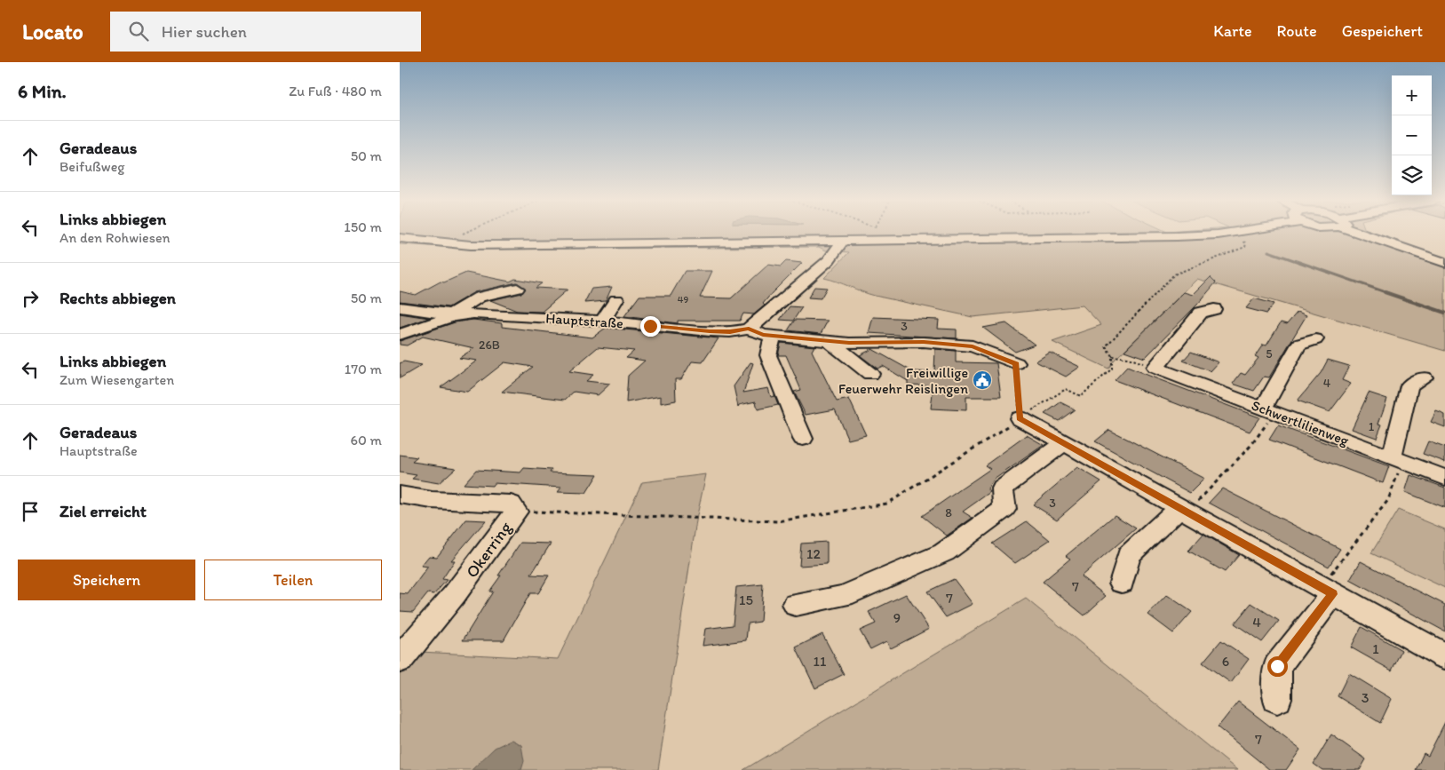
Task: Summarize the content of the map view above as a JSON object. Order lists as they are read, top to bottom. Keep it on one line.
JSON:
{"streets":{"street":["Hauptstraße","Schwertlilienweg","Okerring"]},"places":{"public building":["Freiwillige Feuerwehr Reislingen"]},"house_numbers":["49","3","26B","5","4","1","3","8","12","7","7","15","9","4","1","11","6","3","7"],"page":{"header":"Locato","search":"Hier suchen","nav":["Karte","Route","Gespeichert"],"heading":["6 Min.","Zu Fuß · 480 m"],"map_buttons":["+","−"],"list":[["Geradeaus","Beifußweg","50 m"],["Links abbiegen","An den Rohwiesen","150 m"],["Rechts abbiegen","50 m"],["Links abbiegen","Zum Wiesengarten","170 m"],["Geradeaus","Hauptstraße","60 m"],"Ziel erreicht"],"buttons":["Speichern","Teilen"]}}
